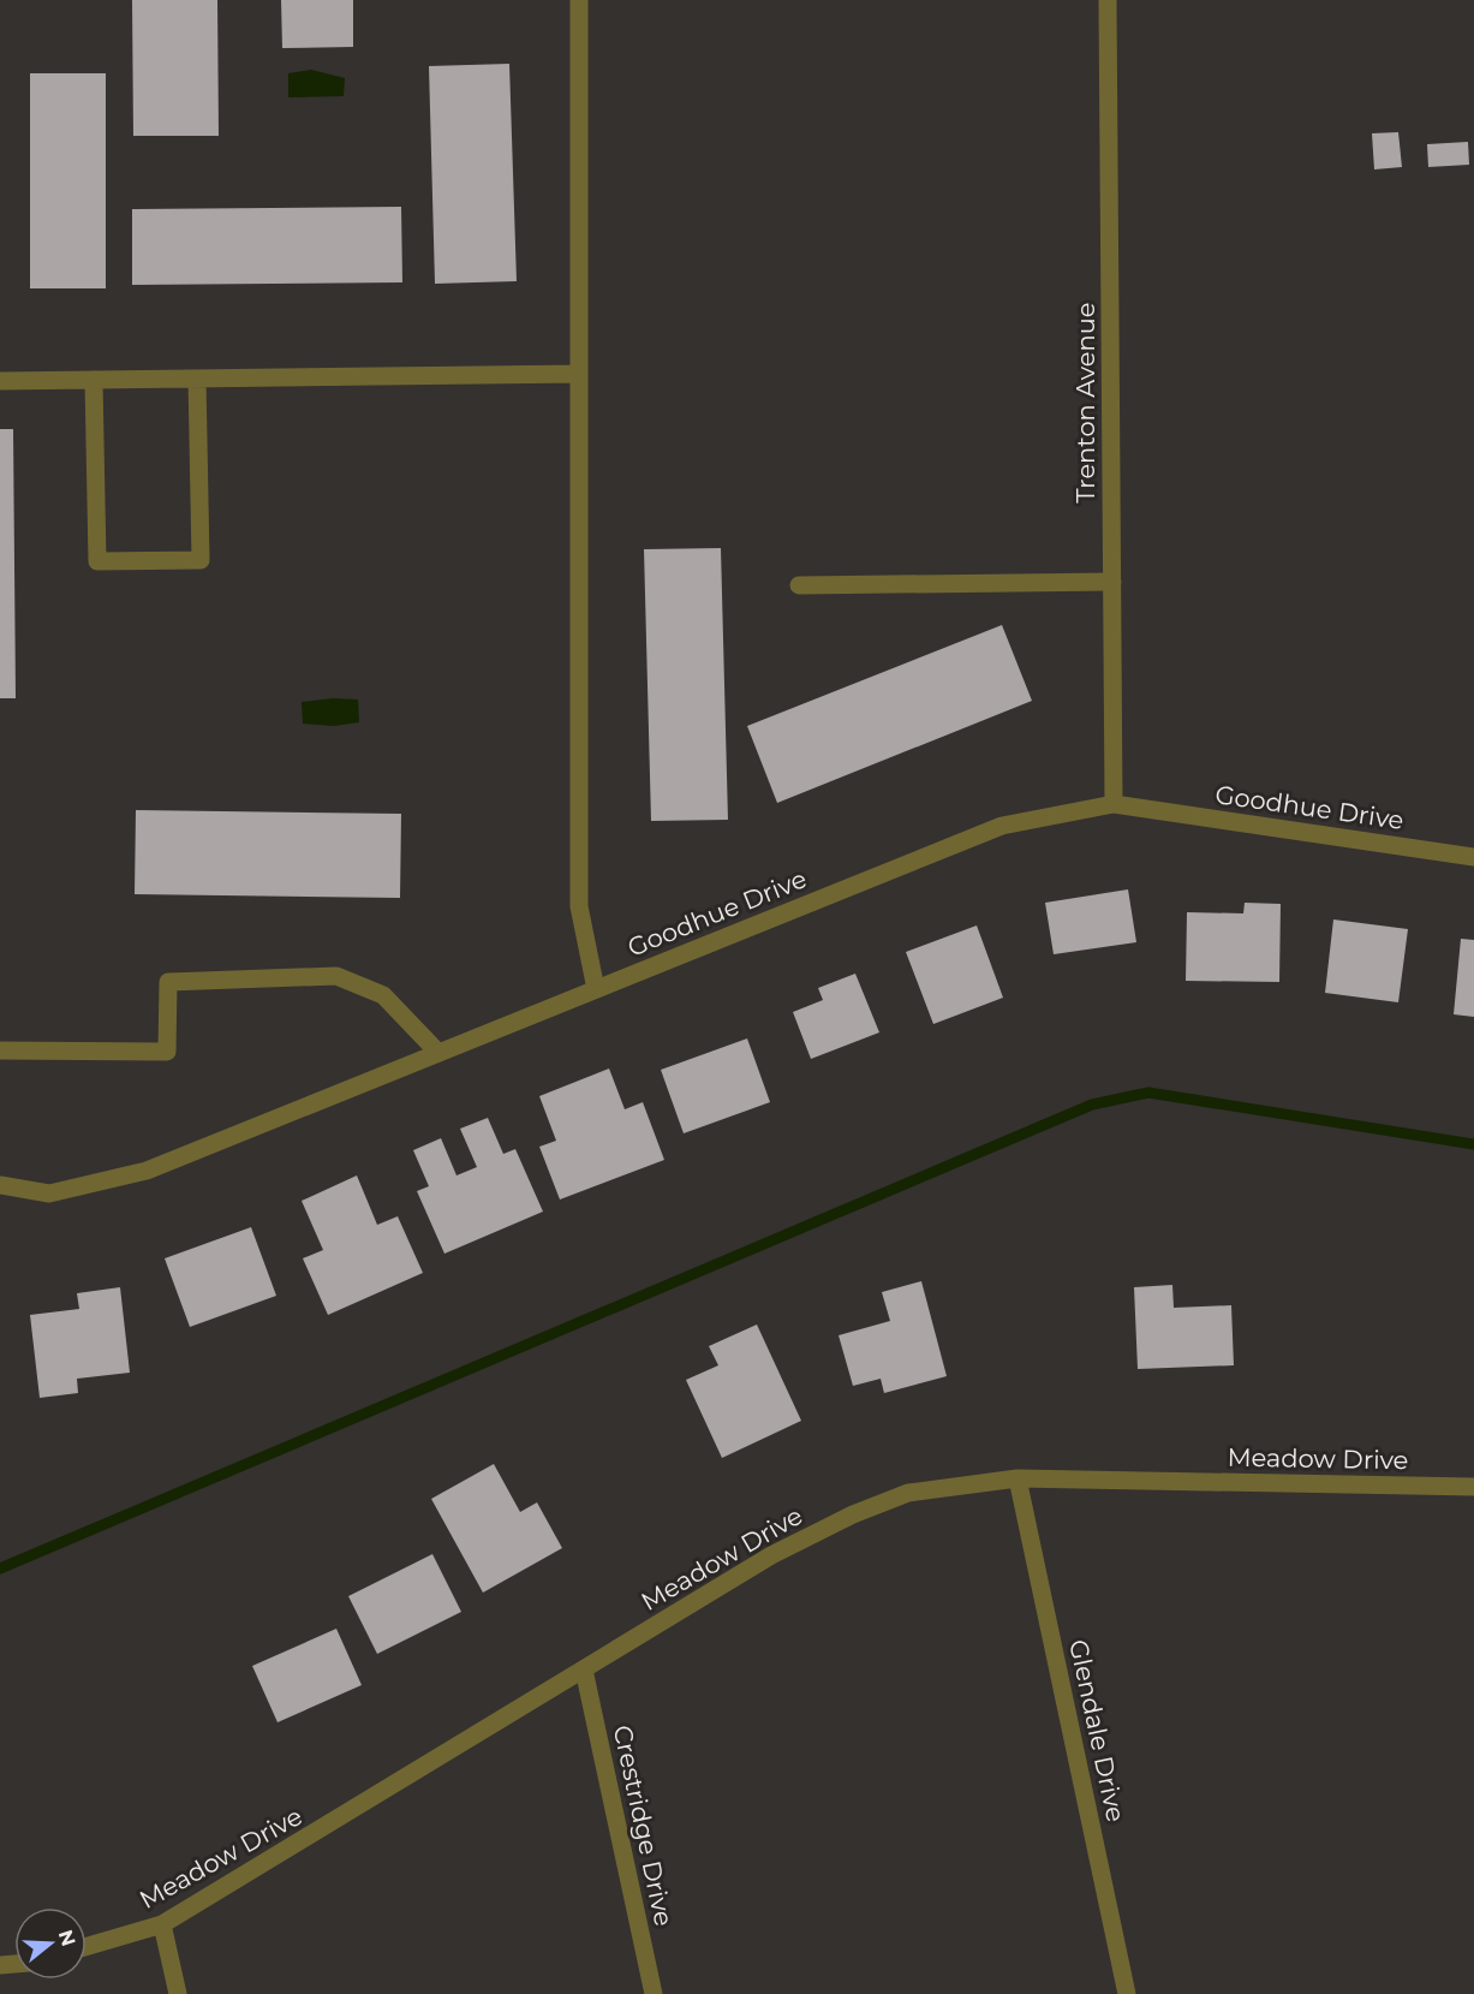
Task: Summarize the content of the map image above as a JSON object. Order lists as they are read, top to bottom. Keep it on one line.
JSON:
{"streets":{"street":["Trenton Avenue","Goodhue Drive","Meadow Drive","Glendale Drive","Crestridge Drive"]},"crossings":[["Trenton Avenue","Goodhue Drive"],["Meadow Drive","Glendale Drive"],["Meadow Drive","Crestridge Drive"]],"north":"right"}
